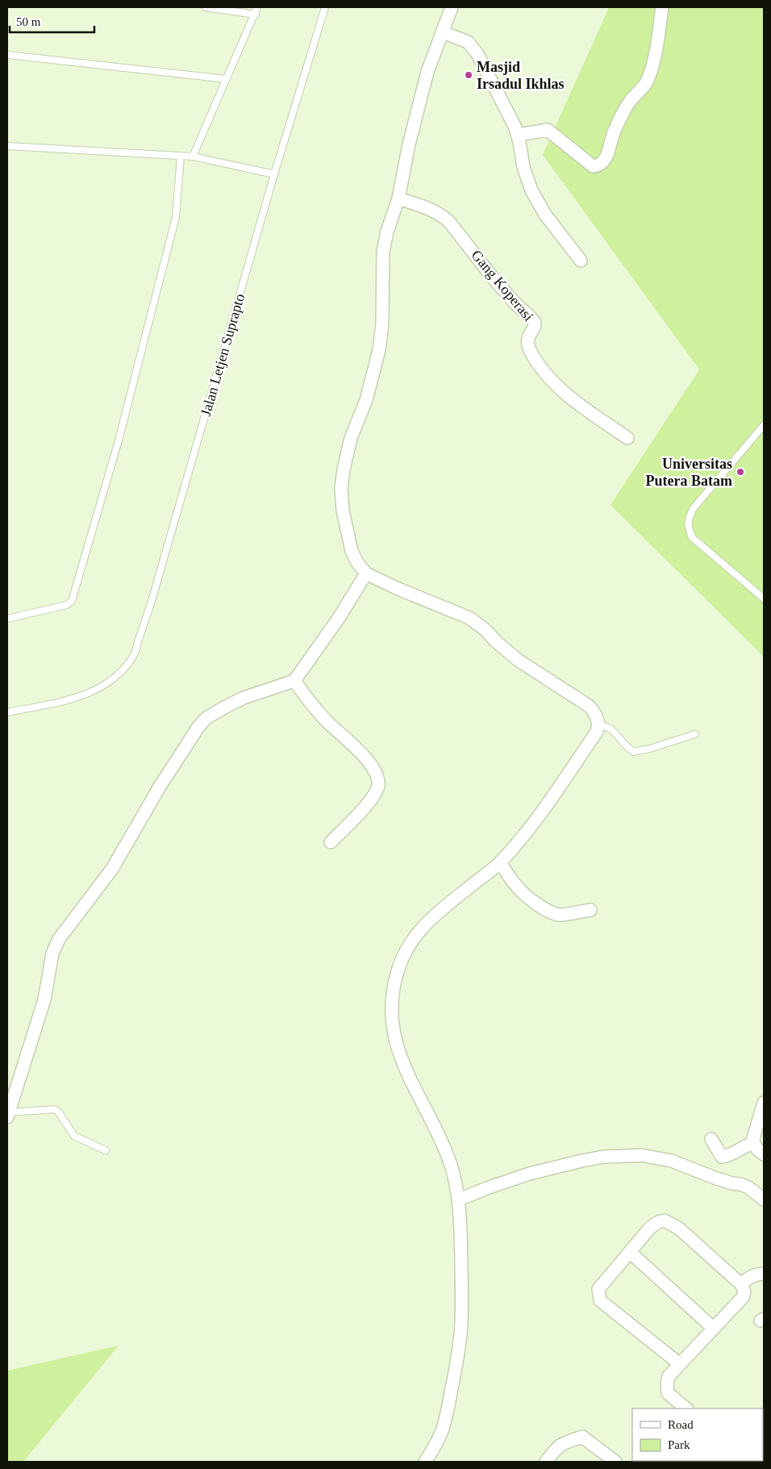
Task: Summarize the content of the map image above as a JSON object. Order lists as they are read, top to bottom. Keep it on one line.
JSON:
{"streets":{"street":["Gang Koperasi"],"lane":["Jalan Letjen Suprapto"]},"places":["Masjid Irsadul Ikhlas","Universitas Putera Batam"],"legend":["Road","Park"],"scale_bar":"50 m"}
